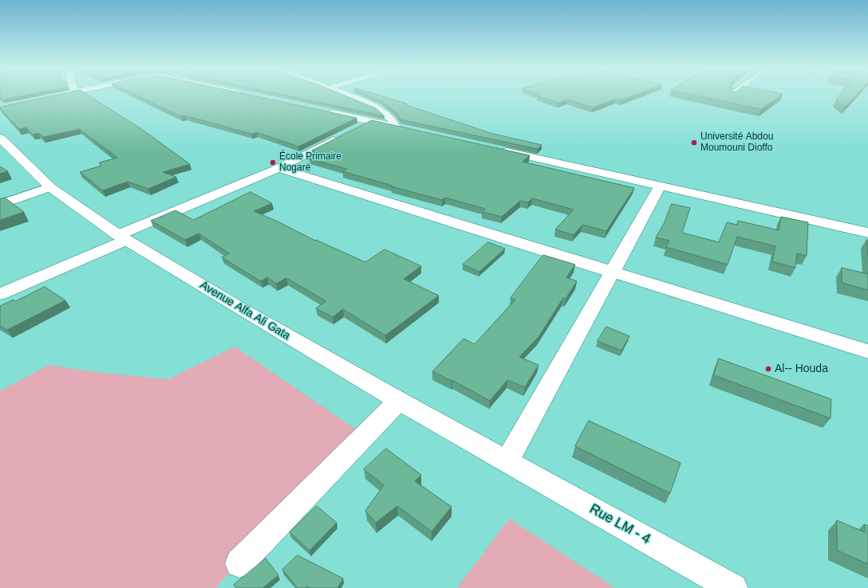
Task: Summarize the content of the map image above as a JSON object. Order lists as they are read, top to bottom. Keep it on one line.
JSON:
{"streets":{"street":["Avenue Alfa Ali Gata","Rue LM - 4"]},"crossings":[["Avenue Alfa Ali Gata","Rue LM - 4"]],"places":["Université Abdou Moumouni Dioffo","École Primaire Nogaré","Al-- Houda"]}
